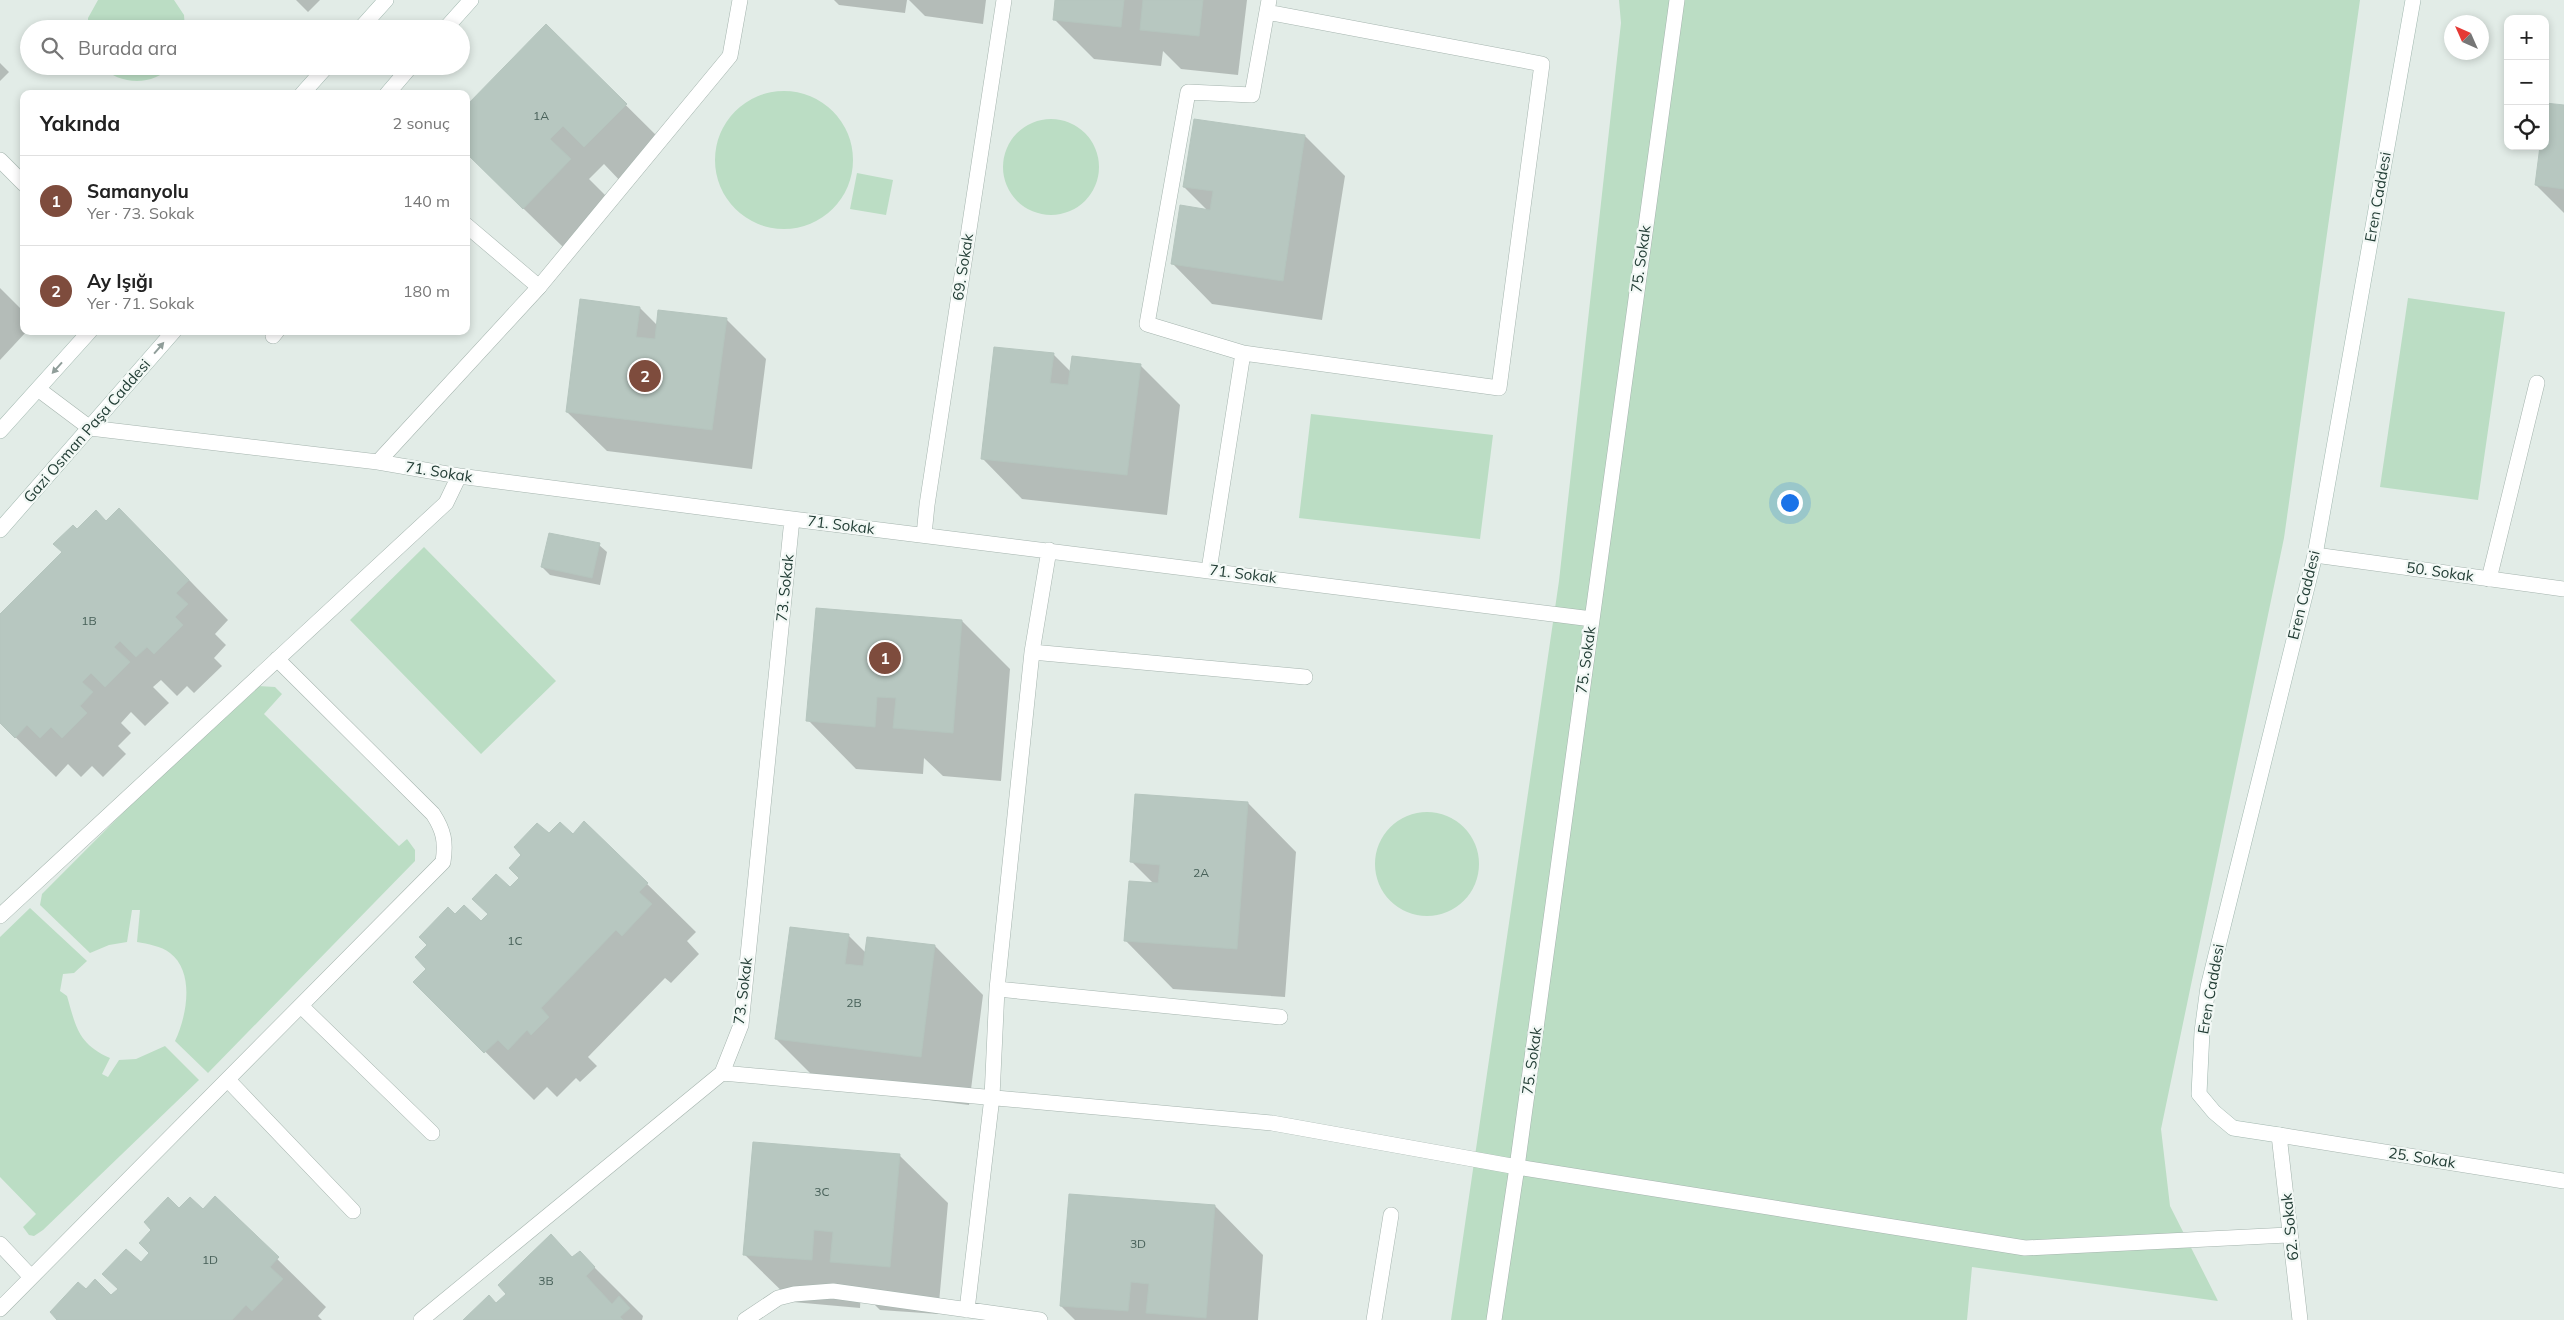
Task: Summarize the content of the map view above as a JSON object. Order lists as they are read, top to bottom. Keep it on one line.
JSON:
{"streets":{"street":["Eren Caddesi","75. Sokak","69. Sokak","Gazi Osman Paşa Caddesi","71. Sokak","50. Sokak","73. Sokak","25. Sokak","62. Sokak"]},"crossings":[["Eren Caddesi","50. Sokak"],["Eren Caddesi","25. Sokak"],["Eren Caddesi","62. Sokak"],["75. Sokak","71. Sokak"],["69. Sokak","71. Sokak"],["Gazi Osman Paşa Caddesi","71. Sokak"],["71. Sokak","73. Sokak"],["25. Sokak","62. Sokak"]],"house_numbers":["1A","1B","2A","1C","2B","3C","3D","1D","3B"],"north":"top left","page":{"map_buttons":["+","−"],"search":"Burada ara","heading":["Yakında","2 sonuç"],"list":[{"mark":"1","name":"Samanyolu","note":"Yer · 73. Sokak","value":"140 m"},{"mark":"2","name":"Ay Işığı","note":"Yer · 71. Sokak","value":"180 m"}],"pins":["2","1"]}}
